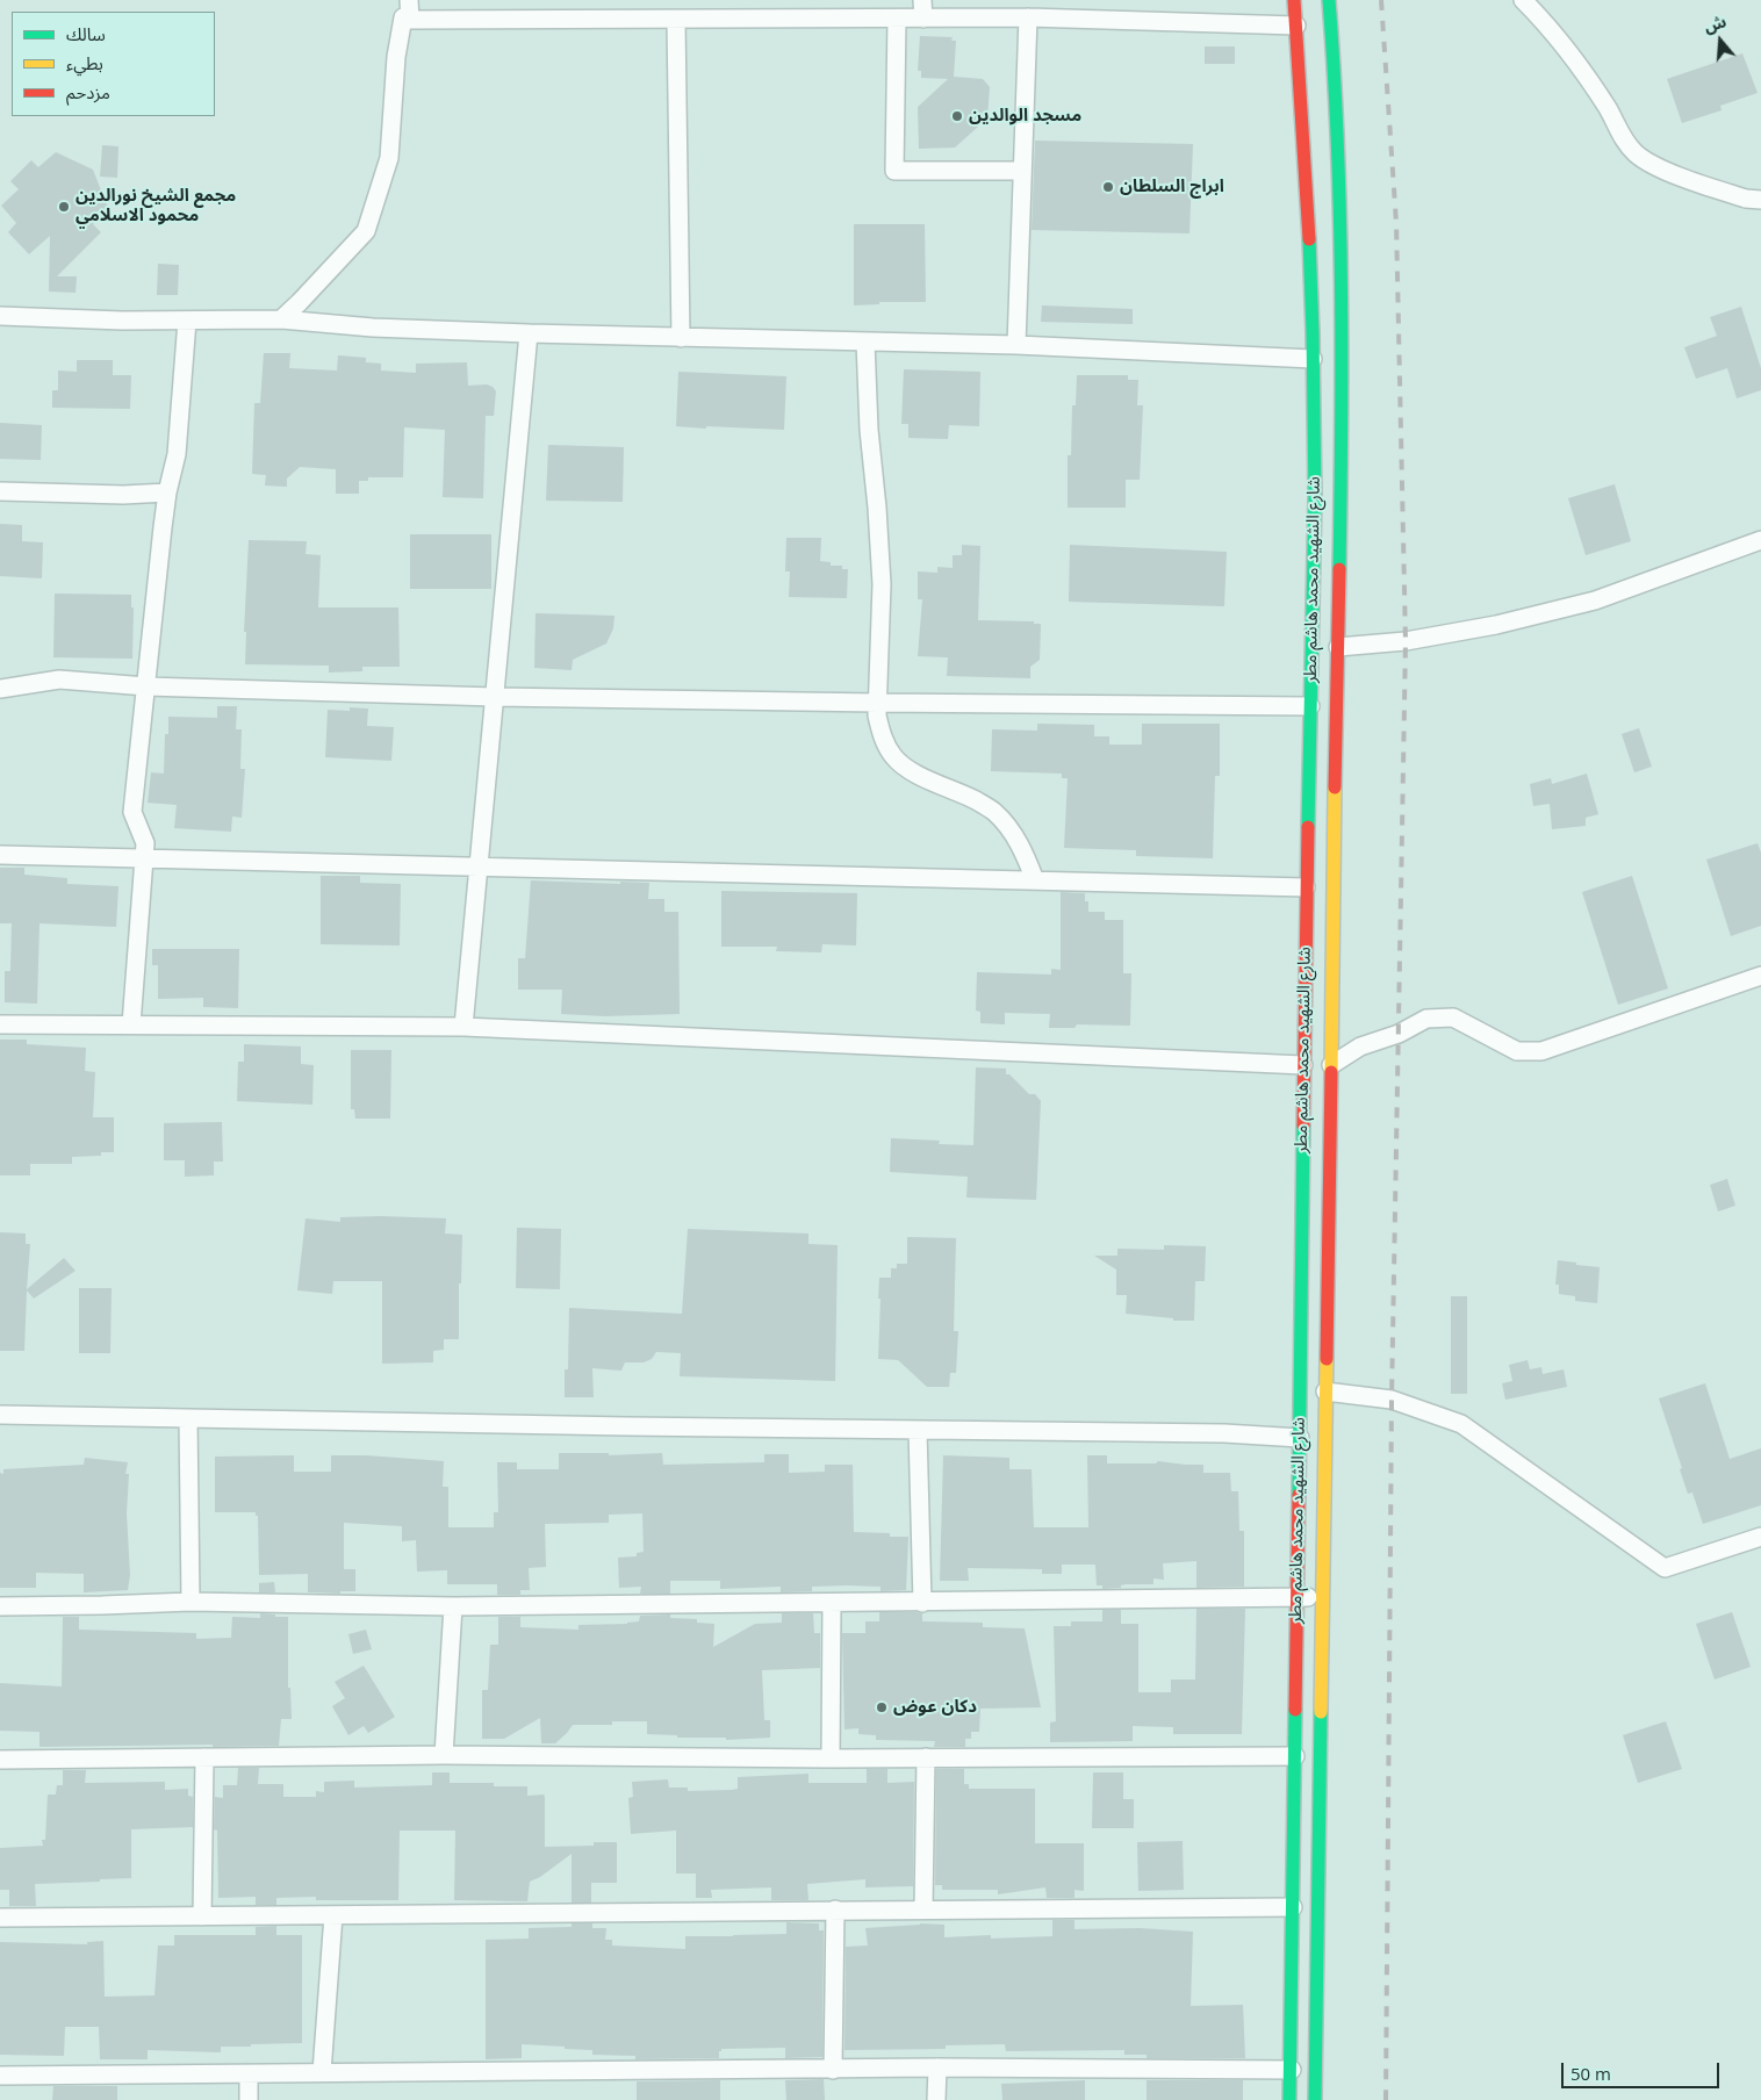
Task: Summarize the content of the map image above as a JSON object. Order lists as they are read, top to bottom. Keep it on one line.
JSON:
{"streets":{"main road":["شارع الشهيد محمد هاشم مطر"]},"places":["مسجد الوالدين","ابراج السلطان","مجمع الشيخ نورالدين محمود الاسلامي","دكان عوض"],"legend":["سالك","بطيء","مزدحم"],"scale_bar":"50 m","north":"top"}
